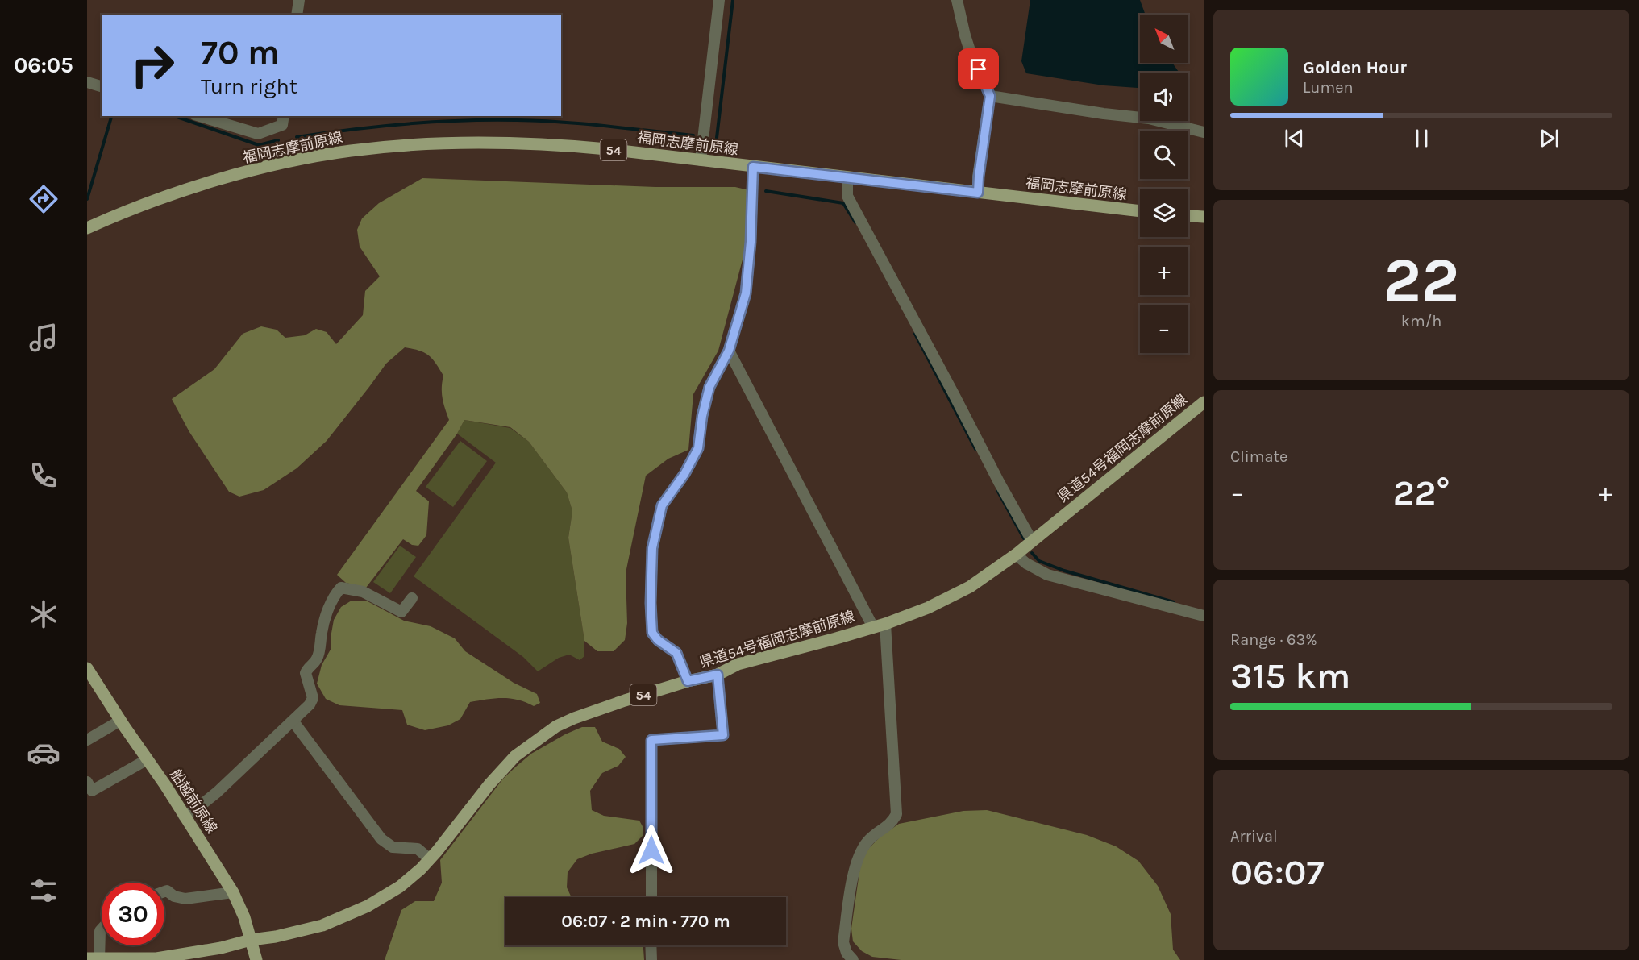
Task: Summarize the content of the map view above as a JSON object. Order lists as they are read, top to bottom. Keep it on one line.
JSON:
{"streets":{"main road":["福岡志摩前原線","54","県道54号福岡志摩前原線","船越前原線"]},"crossings":[["県道54号福岡志摩前原線","船越前原線"]],"north":"top left","page":{"tabs":"06:05","map_buttons":["+","−"],"turn":["70 m","Turn right"],"song":["Golden Hour","Lumen"],"tile":[["22","km/h"],"Climate",["Range · 63%","315 km"],["Arrival","06:07"]],"heat":["−","22°","+"],"limit":"30","trip":"06:07 · 2 min · 770 m"}}
